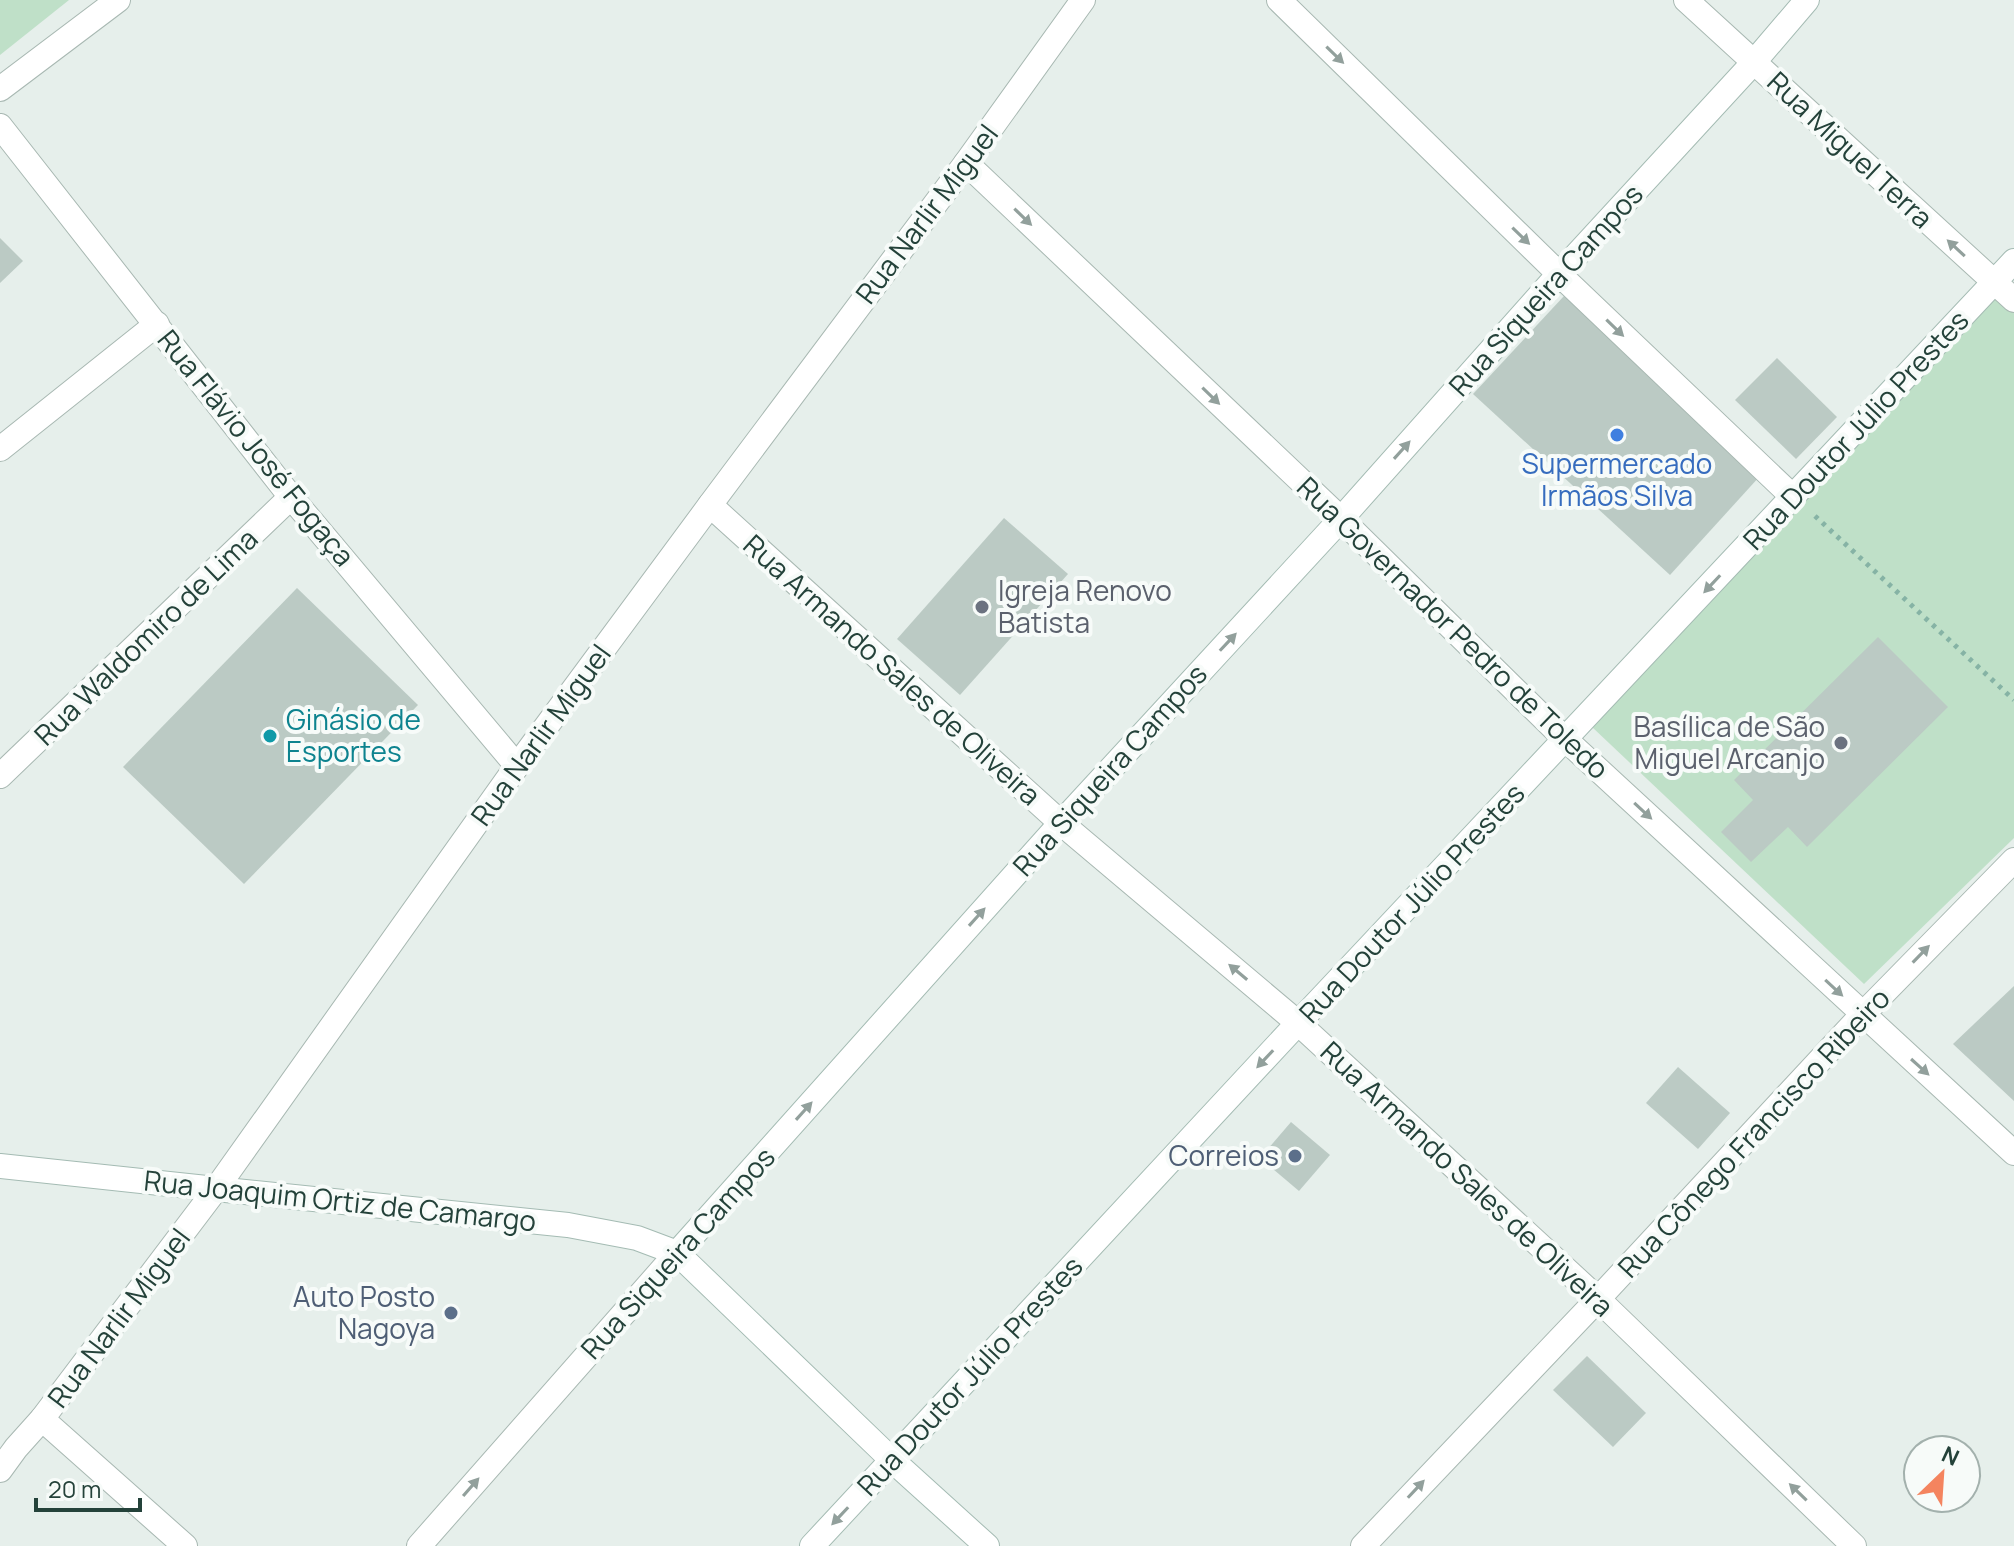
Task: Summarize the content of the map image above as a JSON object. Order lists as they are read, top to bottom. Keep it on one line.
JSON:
{"streets":{"street":["Rua Miguel Terra","Rua Narlir Miguel","Rua Siqueira Campos","Rua Doutor Júlio Prestes","Rua Flávio José Fogaça","Rua Governador Pedro de Toledo","Rua Waldomiro de Lima","Rua Armando Sales de Oliveira","Rua Cônego Francisco Ribeiro","Rua Joaquim Ortiz de Camargo"]},"crossings":[["Rua Miguel Terra","Rua Siqueira Campos"],["Rua Miguel Terra","Rua Doutor Júlio Prestes"],["Rua Narlir Miguel","Rua Flávio José Fogaça"],["Rua Narlir Miguel","Rua Governador Pedro de Toledo"],["Rua Narlir Miguel","Rua Armando Sales de Oliveira"],["Rua Narlir Miguel","Rua Joaquim Ortiz de Camargo"],["Rua Siqueira Campos","Rua Governador Pedro de Toledo"],["Rua Siqueira Campos","Rua Armando Sales de Oliveira"],["Rua Siqueira Campos","Rua Joaquim Ortiz de Camargo"],["Rua Doutor Júlio Prestes","Rua Governador Pedro de Toledo"],["Rua Doutor Júlio Prestes","Rua Armando Sales de Oliveira"],["Rua Flávio José Fogaça","Rua Waldomiro de Lima"],["Rua Governador Pedro de Toledo","Rua Cônego Francisco Ribeiro"],["Rua Armando Sales de Oliveira","Rua Cônego Francisco Ribeiro"]],"one_way":["Rua Miguel Terra","Rua Siqueira Campos","Rua Doutor Júlio Prestes","Rua Governador Pedro de Toledo","Rua Armando Sales de Oliveira","Rua Cônego Francisco Ribeiro"],"places":["Supermercado Irmãos Silva","Igreja Renovo Batista","Ginásio de Esportes","Basílica de São Miguel Arcanjo","Correios","Auto Posto Nagoya"],"scale_bar":"20 m","north":"top right"}
